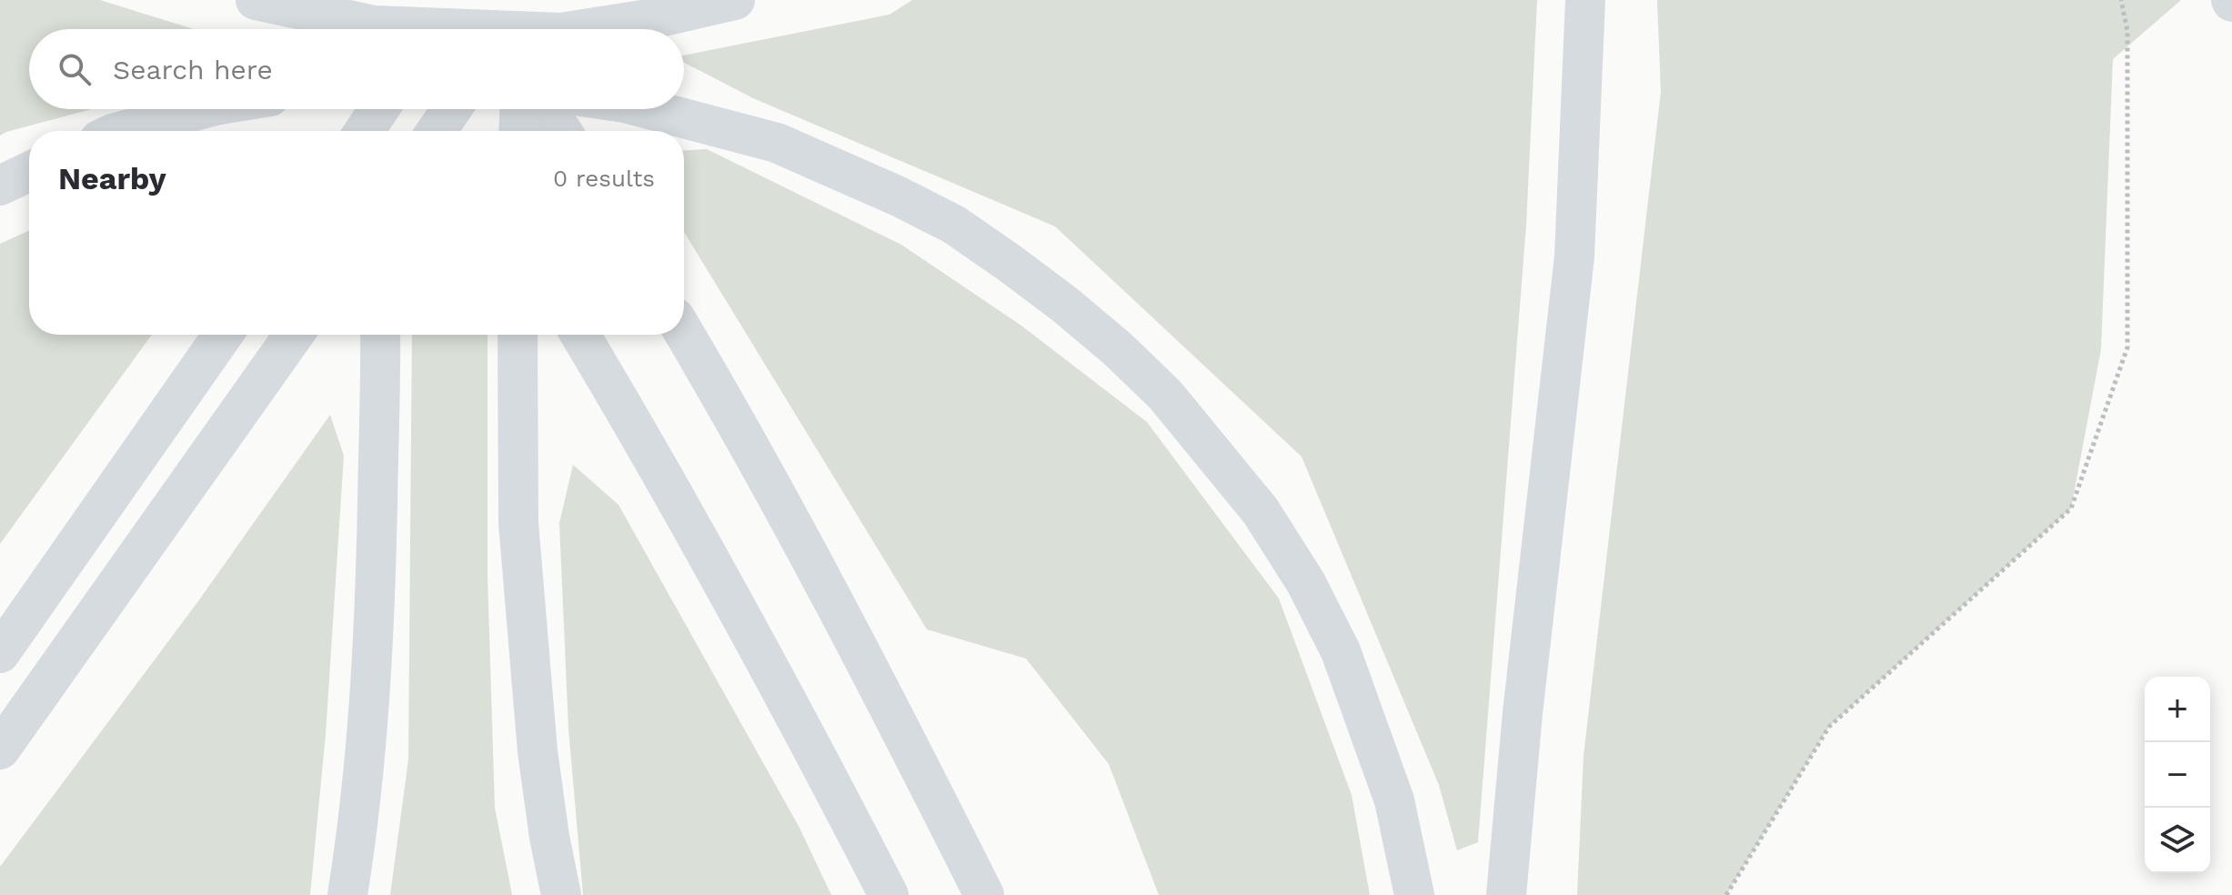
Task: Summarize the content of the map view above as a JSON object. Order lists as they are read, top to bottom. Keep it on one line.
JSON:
{"page":{"search":"Search here","heading":["Nearby","0 results"],"map_buttons":["+","−"]}}
